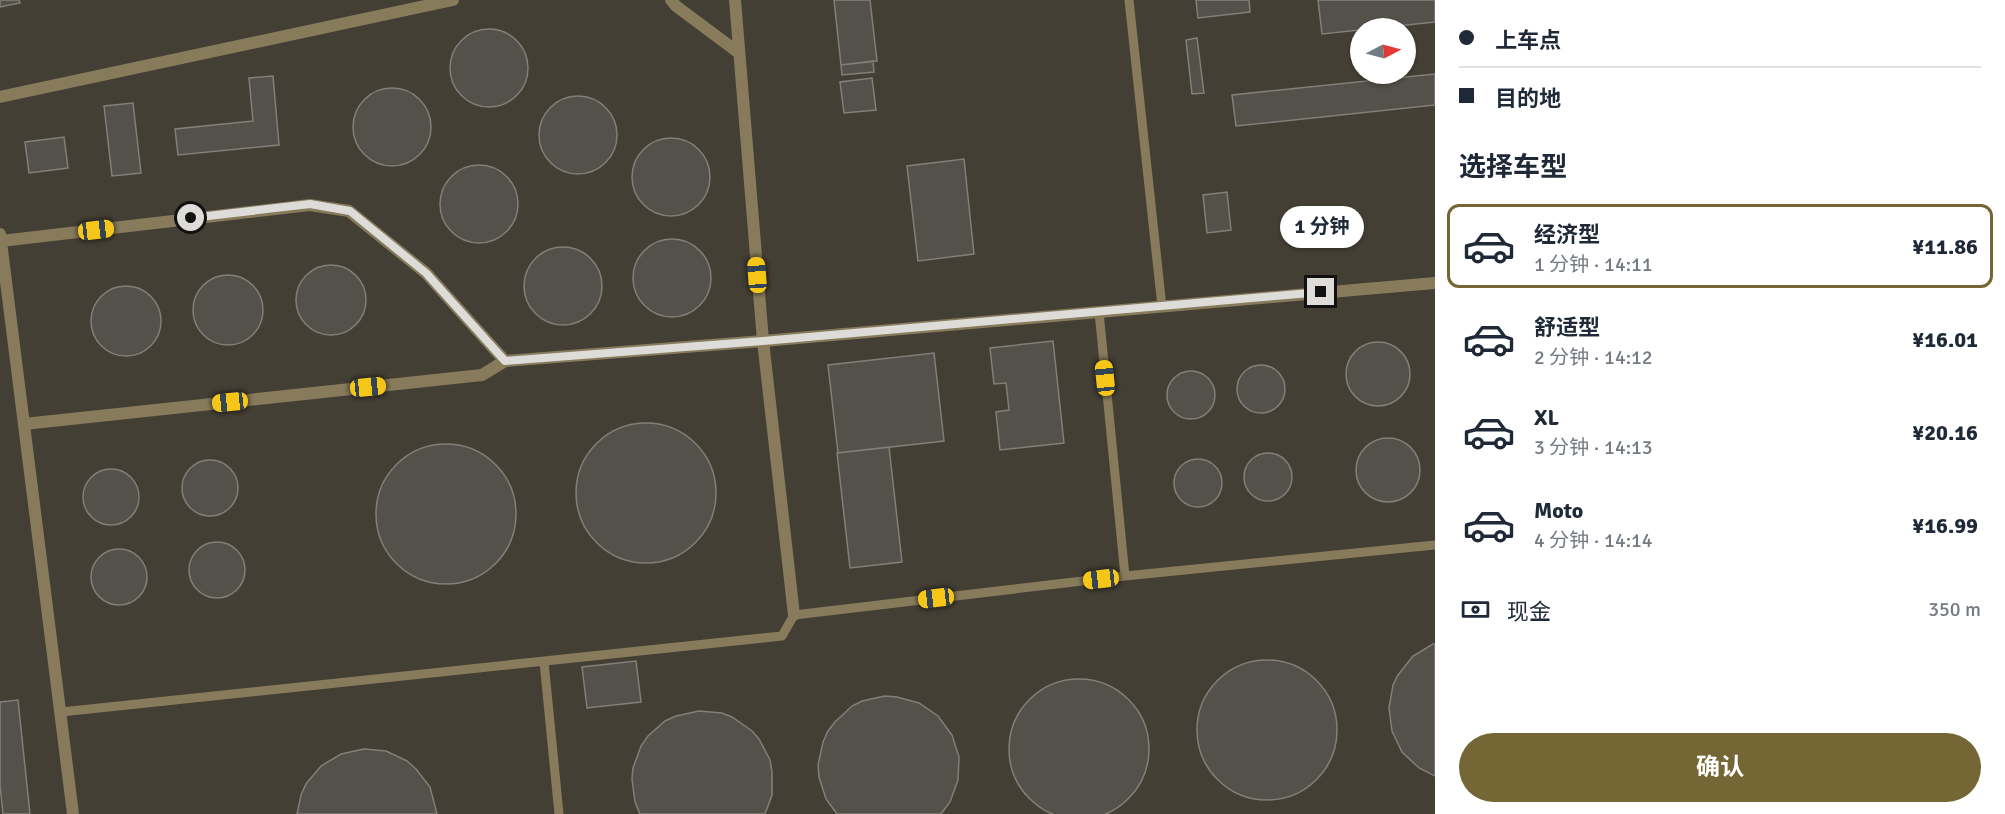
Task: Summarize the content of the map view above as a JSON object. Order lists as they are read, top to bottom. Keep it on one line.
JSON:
{"north":"right","page":{"banner":["上车点","目的地"],"heading":"选择车型","list":[{"name":"经济型","note":"1 分钟 · 14:11","value":"¥11.86"},{"name":"舒适型","note":"2 分钟 · 14:12","value":"¥16.01"},{"name":"XL","note":"3 分钟 · 14:13","value":"¥20.16"},{"name":"Moto","note":"4 分钟 · 14:14","value":"¥16.99"}],"bubble":"1 分钟","pay":["现金","350 m"],"buttons":"确认"}}
